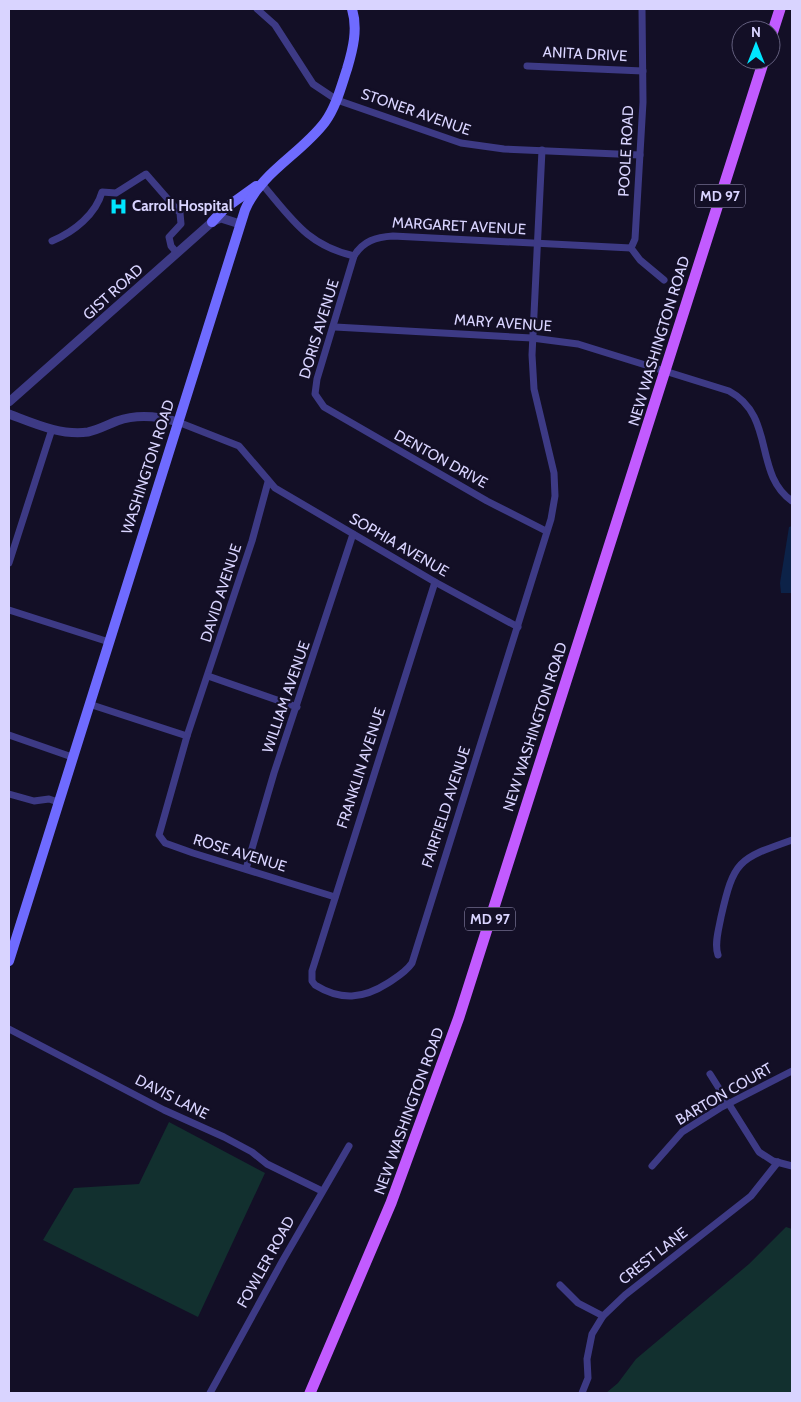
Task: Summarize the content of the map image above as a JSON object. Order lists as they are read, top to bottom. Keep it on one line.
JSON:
{"streets":{"main road":["MD 97","NEW WASHINGTON ROAD","WASHINGTON ROAD"],"street":["ANITA DRIVE","STONER AVENUE","POOLE ROAD","MARGARET AVENUE","GIST ROAD","MARY AVENUE","DORIS AVENUE","DENTON DRIVE","SOPHIA AVENUE","DAVID AVENUE","WILLIAM AVENUE","FRANKLIN AVENUE","FAIRFIELD AVENUE","ROSE AVENUE","BARTON COURT","DAVIS LANE","CREST LANE","FOWLER ROAD"]},"crossings":[["ANITA DRIVE","POOLE ROAD"],["STONER AVENUE","POOLE ROAD"],["STONER AVENUE","WASHINGTON ROAD"],["STONER AVENUE","FAIRFIELD AVENUE"],["POOLE ROAD","MARGARET AVENUE"],["MARGARET AVENUE","DORIS AVENUE"],["MARGARET AVENUE","FAIRFIELD AVENUE"],["MARY AVENUE","DORIS AVENUE"],["MARY AVENUE","NEW WASHINGTON ROAD"],["MARY AVENUE","FAIRFIELD AVENUE"],["DORIS AVENUE","DENTON DRIVE"],["DENTON DRIVE","FAIRFIELD AVENUE"],["SOPHIA AVENUE","DAVID AVENUE"],["SOPHIA AVENUE","WILLIAM AVENUE"],["SOPHIA AVENUE","FRANKLIN AVENUE"],["SOPHIA AVENUE","FAIRFIELD AVENUE"],["DAVID AVENUE","ROSE AVENUE"],["WILLIAM AVENUE","ROSE AVENUE"],["FRANKLIN AVENUE","FAIRFIELD AVENUE"],["FRANKLIN AVENUE","ROSE AVENUE"],["DAVIS LANE","FOWLER ROAD"]],"places":{"hospital":["Carroll Hospital"]},"north":"top"}
